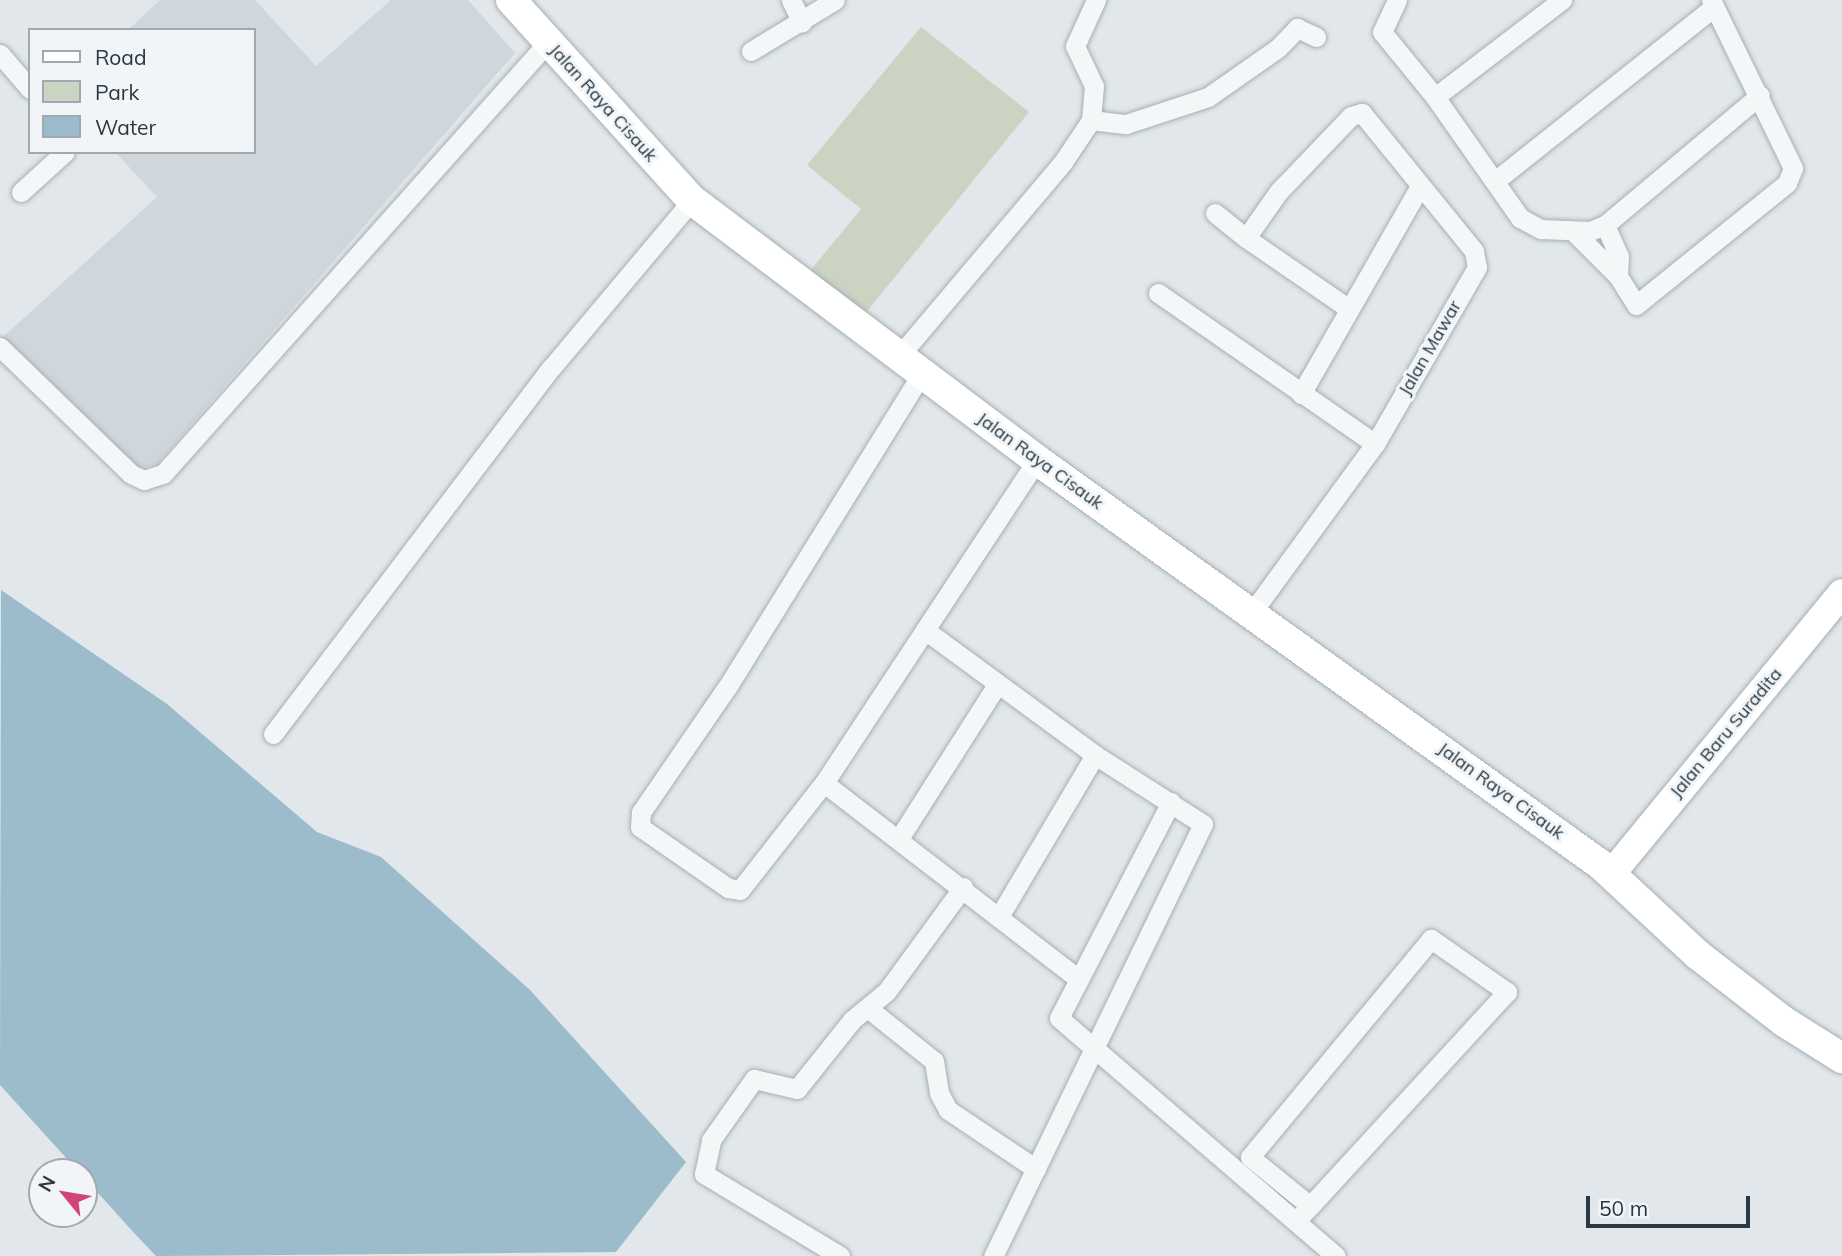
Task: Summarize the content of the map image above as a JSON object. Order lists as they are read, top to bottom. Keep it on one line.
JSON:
{"streets":{"main road":["Jalan Raya Cisauk","Jalan Baru Suradita"],"street":["Jalan Mawar"]},"crossings":[["Jalan Raya Cisauk","Jalan Mawar"],["Jalan Raya Cisauk","Jalan Baru Suradita"]],"legend":["Road","Park","Water"],"scale_bar":"50 m","north":"top left"}
